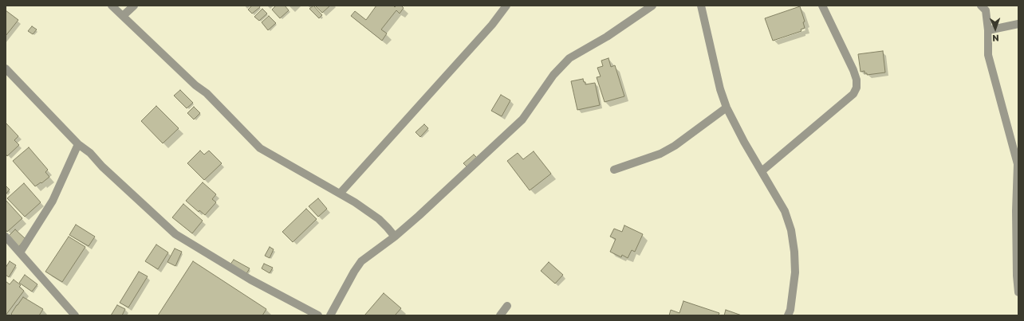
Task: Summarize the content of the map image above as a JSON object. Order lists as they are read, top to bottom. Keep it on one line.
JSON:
{"north":"bottom"}
